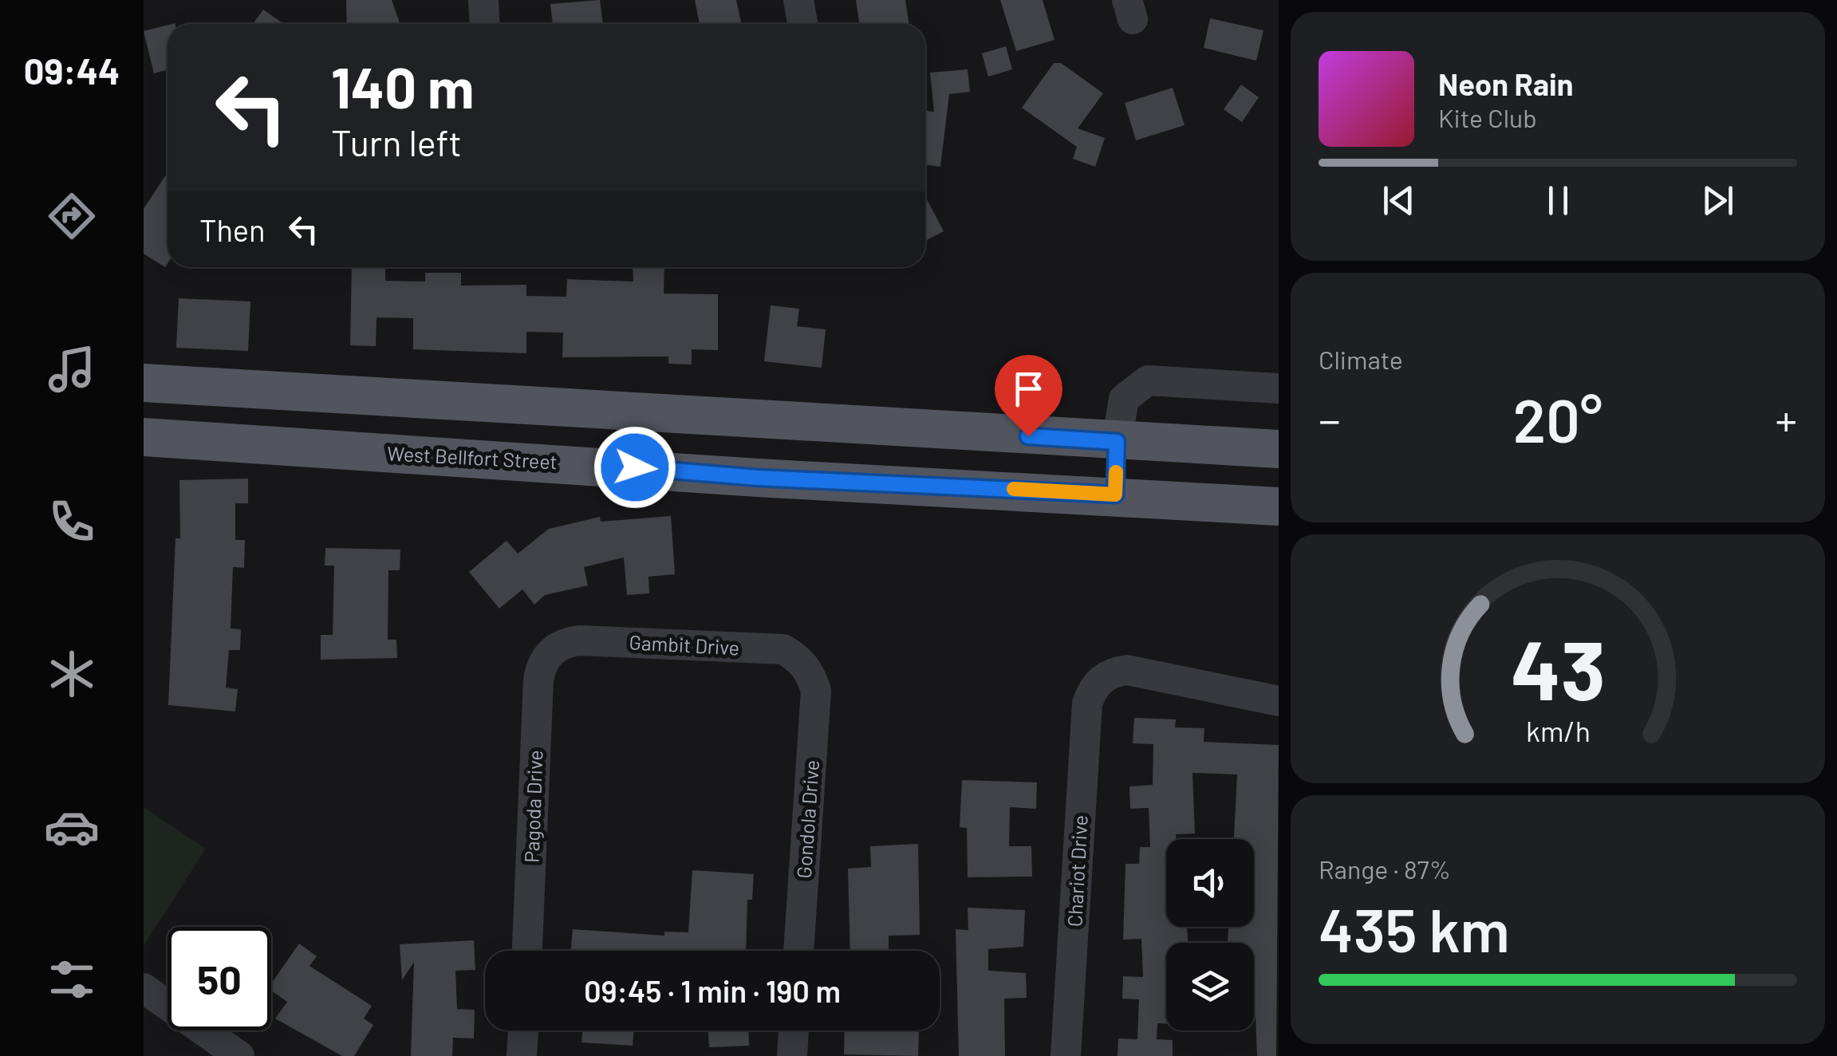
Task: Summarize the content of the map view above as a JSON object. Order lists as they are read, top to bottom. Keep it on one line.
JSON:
{"streets":{"main road":["West Bellfort Street"],"street":["Gambit Drive","Pagoda Drive","Gondola Drive","Chariot Drive"]},"crossings":[["Gambit Drive","Pagoda Drive"],["Gambit Drive","Gondola Drive"]],"page":{"tabs":"09:44","turn":["140 m","Turn left"],"song":["Neon Rain","Kite Club"],"then":"Then","tile":["Climate",["Range · 87%","435 km"]],"heat":["−","20°","+"],"limit":"50","trip":"09:45 · 1 min · 190 m","gauge":["43","km/h"]}}
